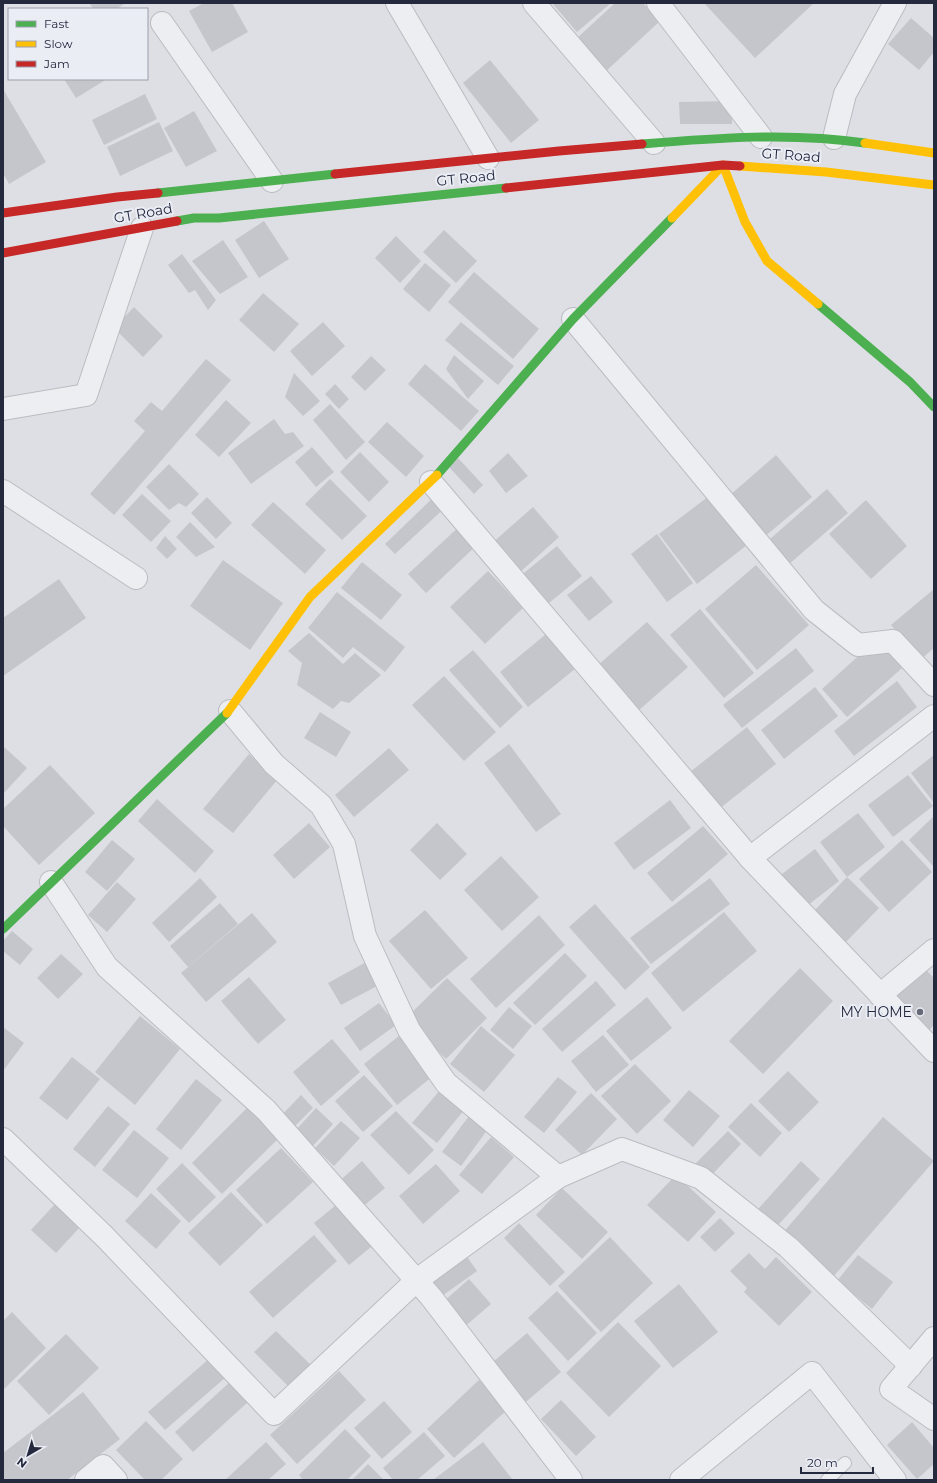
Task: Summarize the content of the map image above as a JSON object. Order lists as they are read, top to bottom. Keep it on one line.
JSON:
{"streets":{"main road":["GT Road"]},"places":["MY HOME"],"legend":["Fast","Slow","Jam"],"scale_bar":"20 m","north":"bottom left"}
